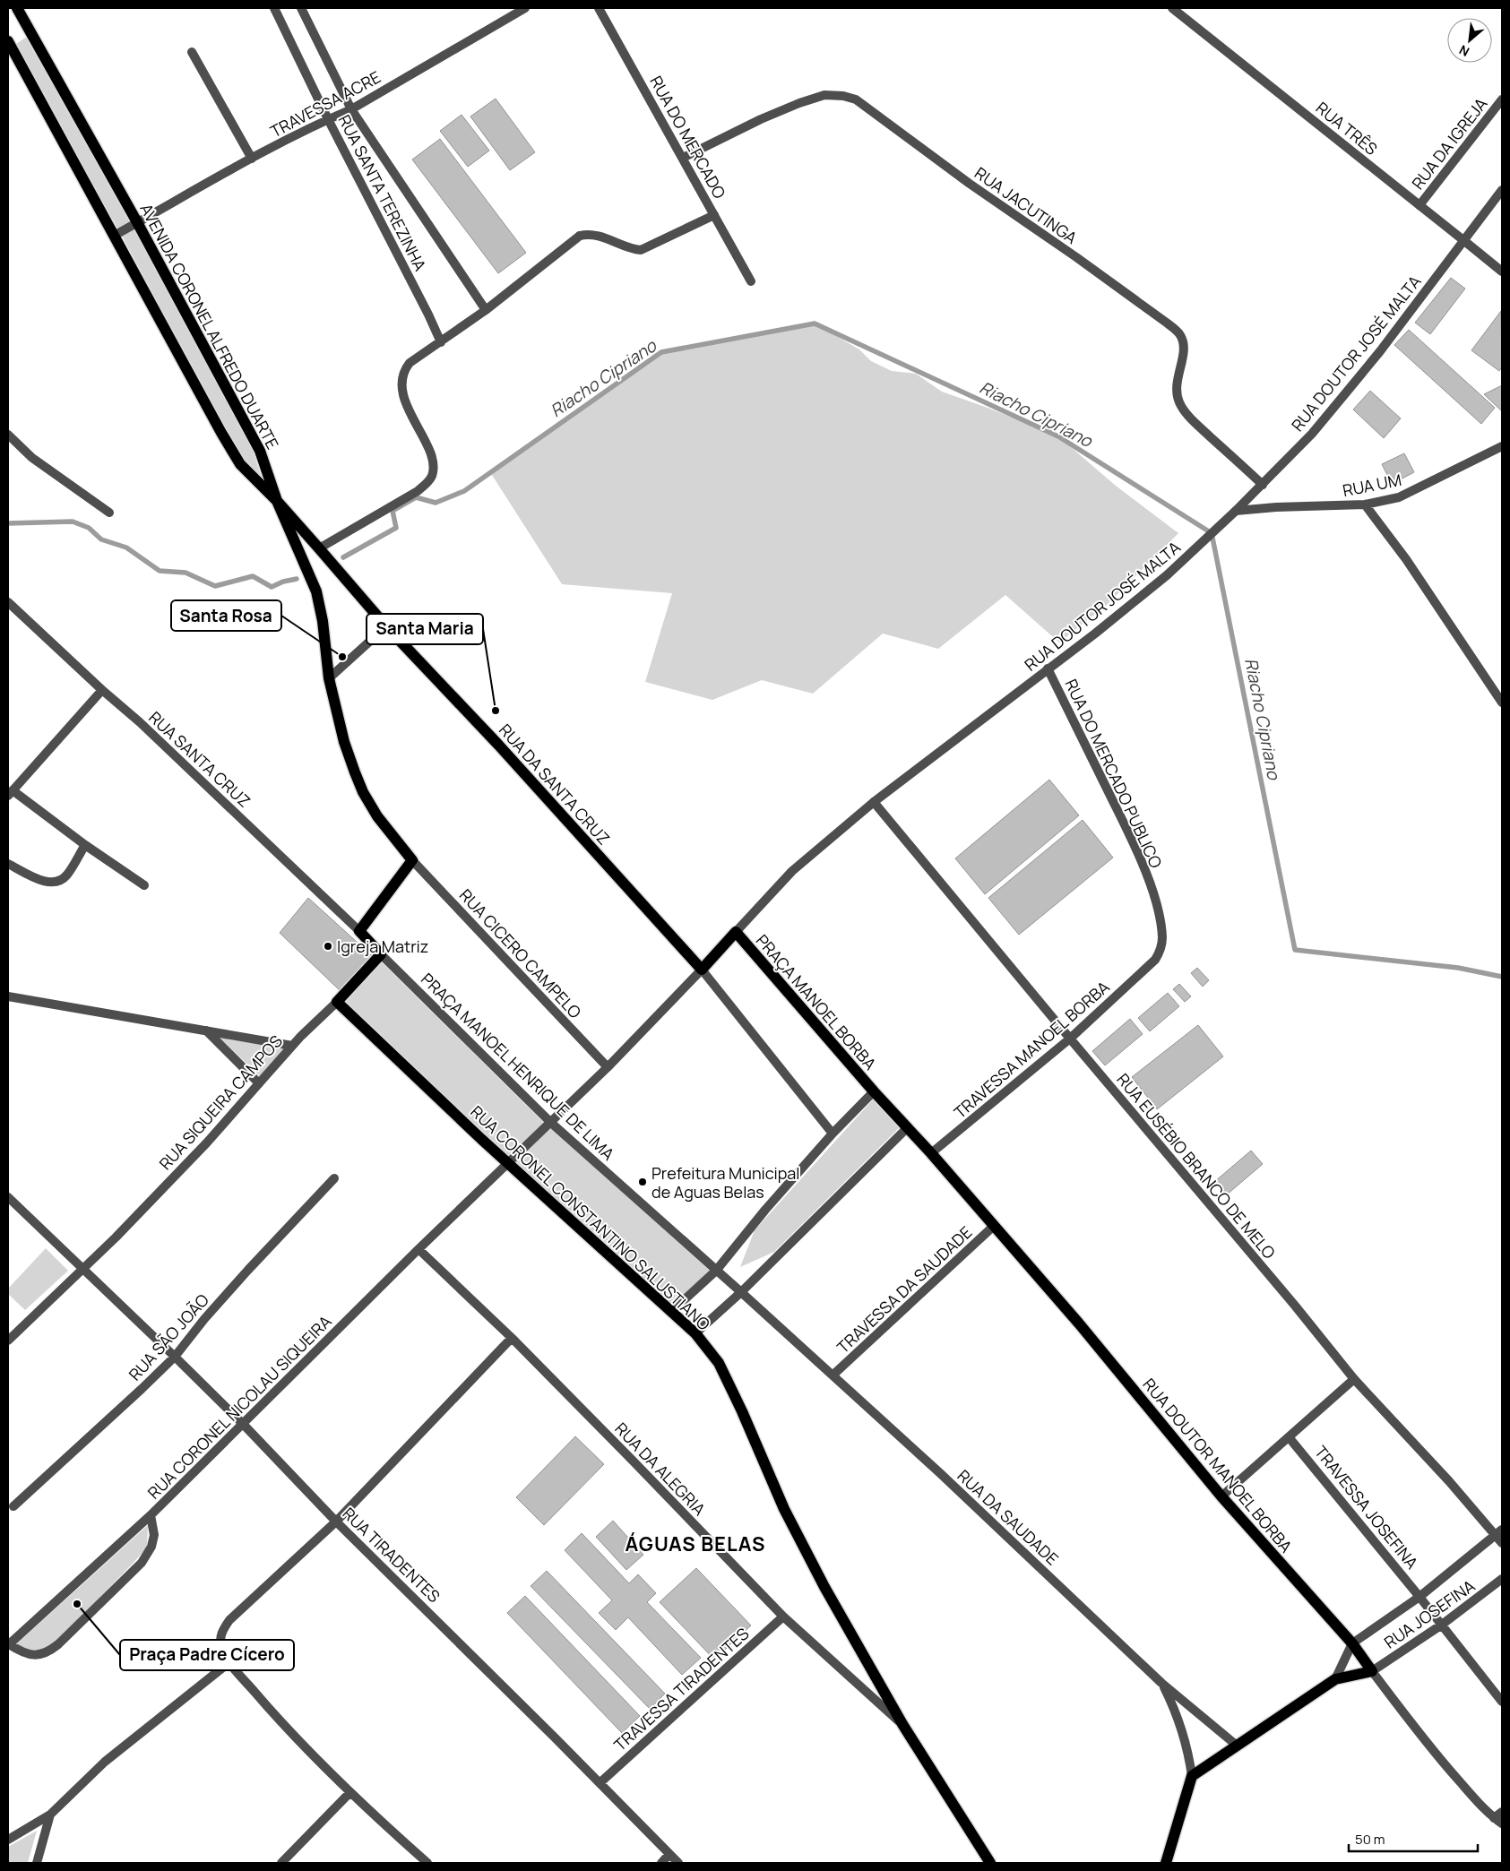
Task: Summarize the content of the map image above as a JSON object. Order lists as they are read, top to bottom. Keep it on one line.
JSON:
{"streets":{"main road":["AVENIDA CORONEL ALFREDO DUARTE","RUA DA SANTA CRUZ","PRAÇA MANOEL BORBA","RUA SIQUEIRA CAMPOS","RUA CORONEL CONSTANTINO SALUSTIANO","RUA DOUTOR MANOEL BORBA"],"street":["TRAVESSA ACRE","RUA TRÊS","RUA DO MERCADO","RUA DA IGREJA","RUA SANTA TEREZINHA","RUA JACUTINGA","RUA DOUTOR JOSÉ MALTA","RUA UM","RUA SANTA CRUZ","RUA DO MERCADO PUBLICO","RUA CICERO CAMPELO","TRAVESSA MANOEL BORBA","PRAÇA MANOEL HENRIQUE DE LIMA","RUA EUSÉBIO BRANCO DE MELO","TRAVESSA DA SAUDADE","RUA SÃO JOÃO","RUA CORONEL NICOLAU SIQUEIRA","RUA DA ALEGRIA","TRAVESSA JOSEFINA","RUA DA SAUDADE","RUA TIRADENTES","RUA JOSEFINA","TRAVESSA TIRADENTES"]},"crossings":[["TRAVESSA ACRE","RUA SANTA TEREZINHA"],["TRAVESSA ACRE","AVENIDA CORONEL ALFREDO DUARTE"],["RUA TRÊS","RUA DA IGREJA"],["RUA TRÊS","RUA DOUTOR JOSÉ MALTA"],["RUA DO MERCADO","RUA JACUTINGA"],["RUA JACUTINGA","RUA DOUTOR JOSÉ MALTA"],["AVENIDA CORONEL ALFREDO DUARTE","RUA DA SANTA CRUZ"],["AVENIDA CORONEL ALFREDO DUARTE","RUA CICERO CAMPELO"],["RUA DOUTOR JOSÉ MALTA","RUA UM"],["RUA DOUTOR JOSÉ MALTA","RUA DO MERCADO PUBLICO"],["RUA DOUTOR JOSÉ MALTA","PRAÇA MANOEL BORBA"],["RUA DOUTOR JOSÉ MALTA","RUA EUSÉBIO BRANCO DE MELO"],["RUA DO MERCADO PUBLICO","TRAVESSA MANOEL BORBA"],["RUA DA SANTA CRUZ","RUA CORONEL NICOLAU SIQUEIRA"],["RUA CICERO CAMPELO","RUA CORONEL NICOLAU SIQUEIRA"],["PRAÇA MANOEL BORBA","RUA DOUTOR MANOEL BORBA"],["TRAVESSA MANOEL BORBA","RUA EUSÉBIO BRANCO DE MELO"],["TRAVESSA MANOEL BORBA","RUA DOUTOR MANOEL BORBA"],["PRAÇA MANOEL HENRIQUE DE LIMA","RUA SIQUEIRA CAMPOS"],["PRAÇA MANOEL HENRIQUE DE LIMA","RUA CORONEL NICOLAU SIQUEIRA"],["RUA SIQUEIRA CAMPOS","RUA CORONEL CONSTANTINO SALUSTIANO"],["RUA SIQUEIRA CAMPOS","RUA TIRADENTES"],["RUA EUSÉBIO BRANCO DE MELO","RUA JOSEFINA"],["RUA CORONEL CONSTANTINO SALUSTIANO","RUA CORONEL NICOLAU SIQUEIRA"],["RUA CORONEL CONSTANTINO SALUSTIANO","RUA DA ALEGRIA"],["TRAVESSA DA SAUDADE","RUA DOUTOR MANOEL BORBA"],["TRAVESSA DA SAUDADE","RUA DA SAUDADE"],["RUA SÃO JOÃO","RUA TIRADENTES"],["RUA CORONEL NICOLAU SIQUEIRA","RUA DA ALEGRIA"],["RUA CORONEL NICOLAU SIQUEIRA","RUA TIRADENTES"],["RUA DOUTOR MANOEL BORBA","RUA JOSEFINA"],["RUA DA ALEGRIA","TRAVESSA TIRADENTES"],["TRAVESSA JOSEFINA","RUA JOSEFINA"],["RUA TIRADENTES","TRAVESSA TIRADENTES"]],"districts":["ÁGUAS BELAS"],"water":["Riacho Cipriano"],"places":["Santa Rosa","Santa Maria","Igreja Matriz","Prefeitura Municipal de Aguas Belas","Praça Padre Cícero"],"scale_bar":"50 m","north":"bottom left"}
